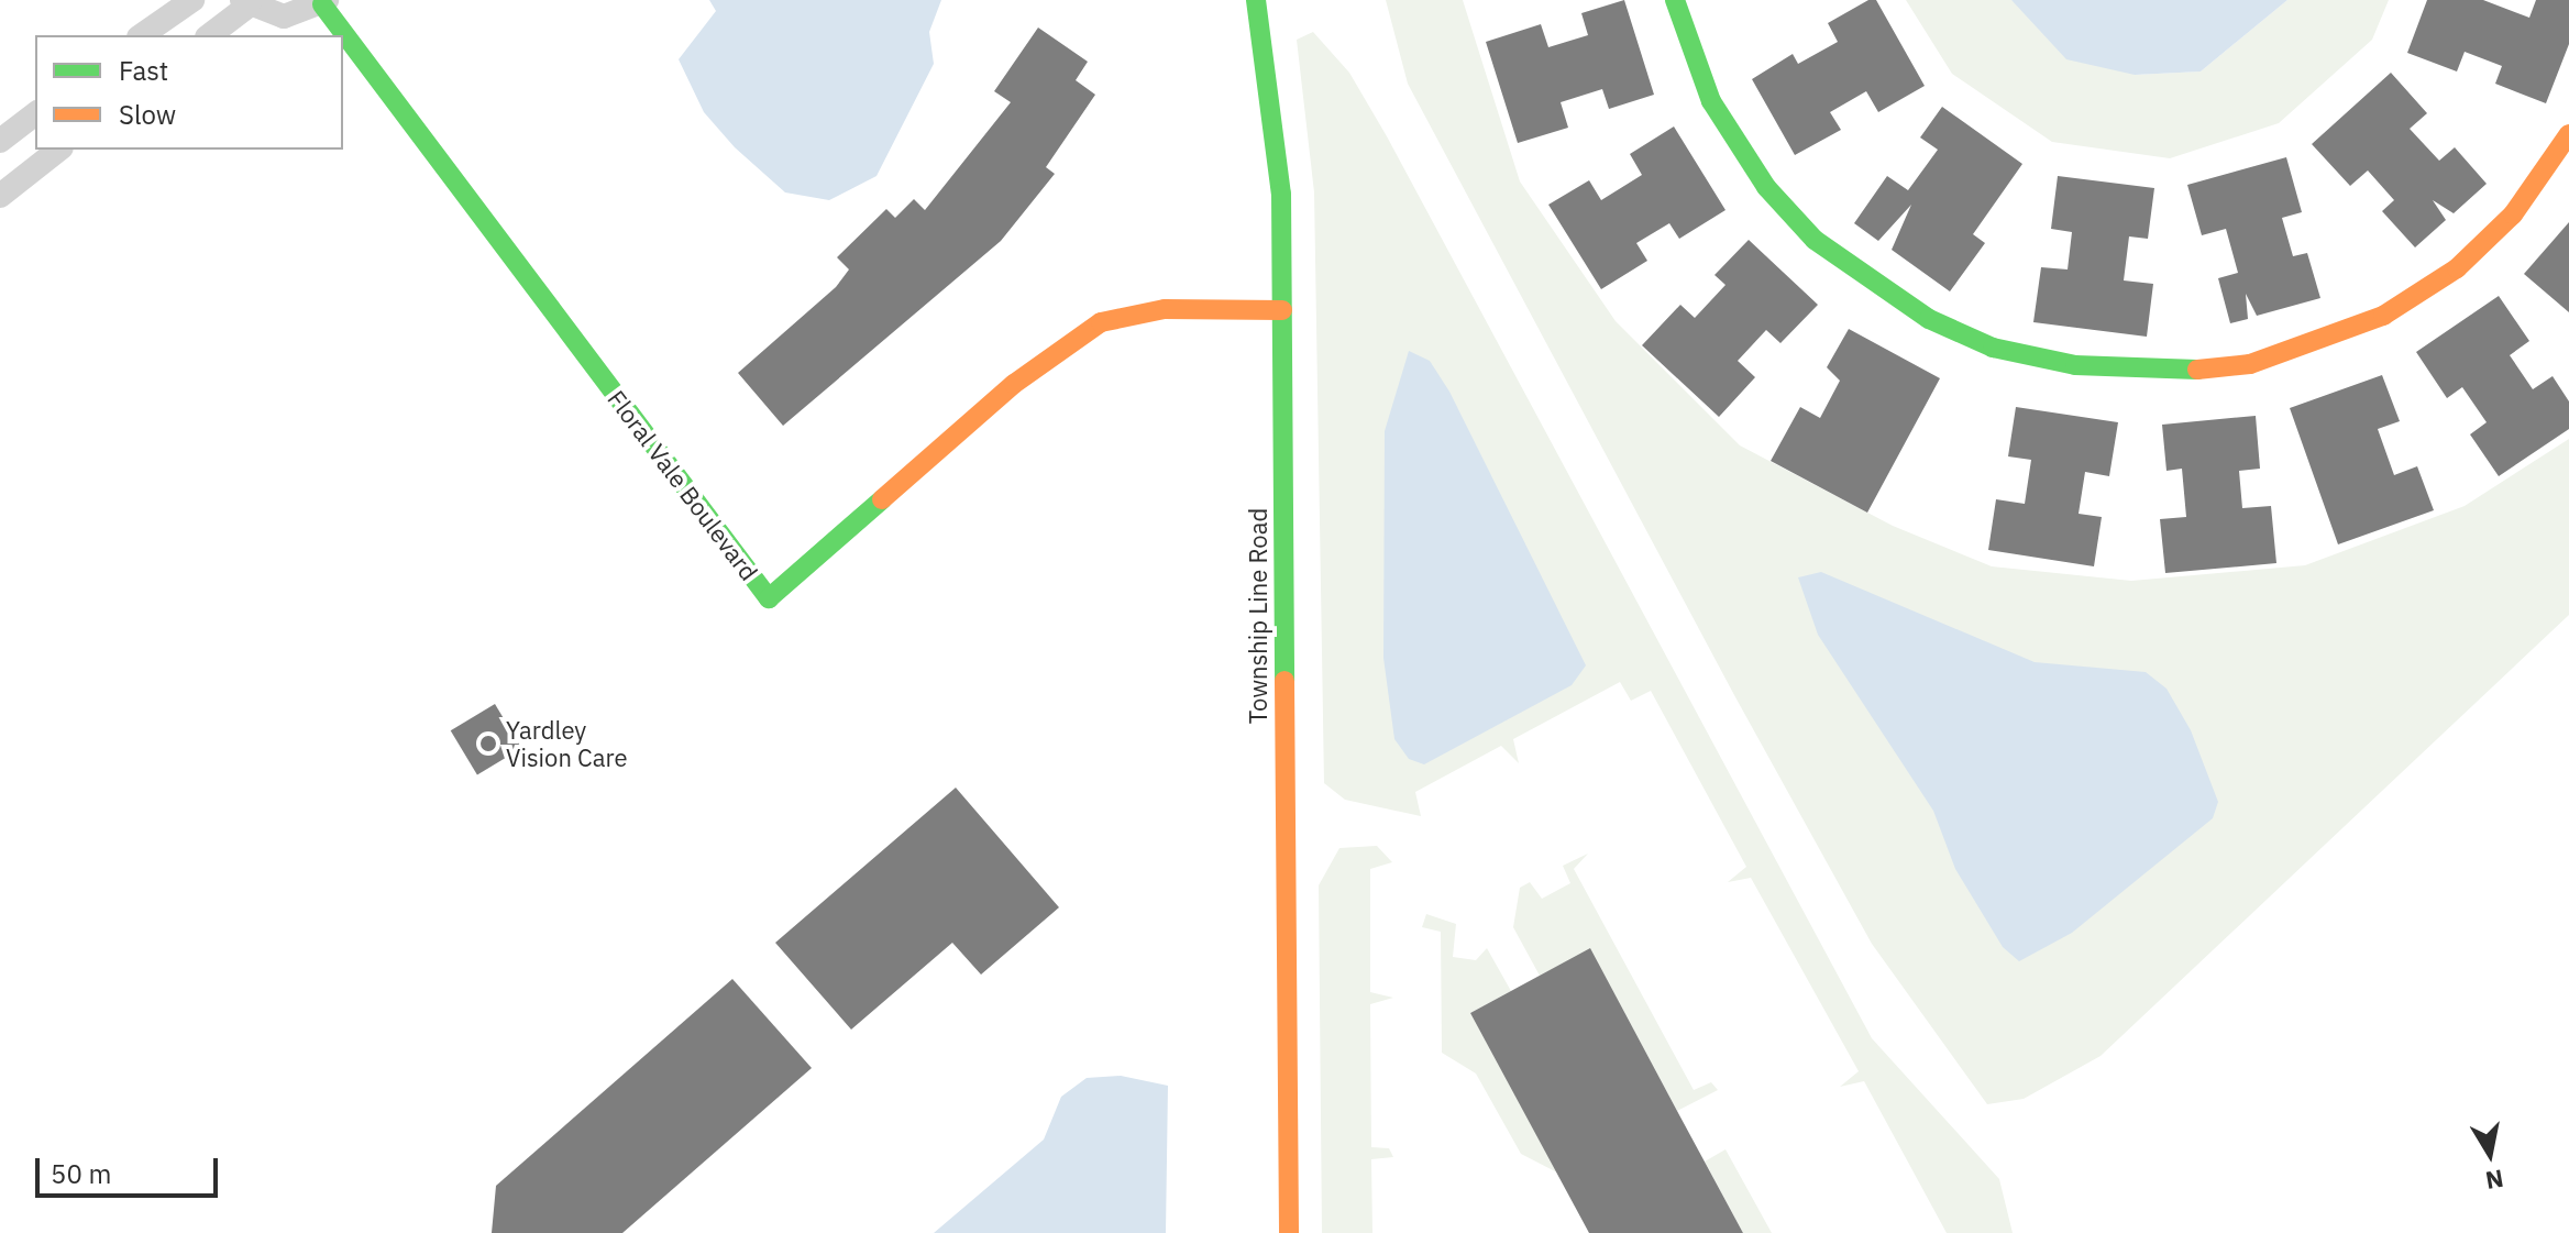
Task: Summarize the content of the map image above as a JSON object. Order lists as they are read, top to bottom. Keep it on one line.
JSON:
{"streets":{"street":["Floral Vale Boulevard","Township Line Road"]},"crossings":[["Floral Vale Boulevard","Township Line Road"]],"places":["Yardley Vision Care"],"legend":["Fast","Slow"],"scale_bar":"50 m","north":"bottom"}
